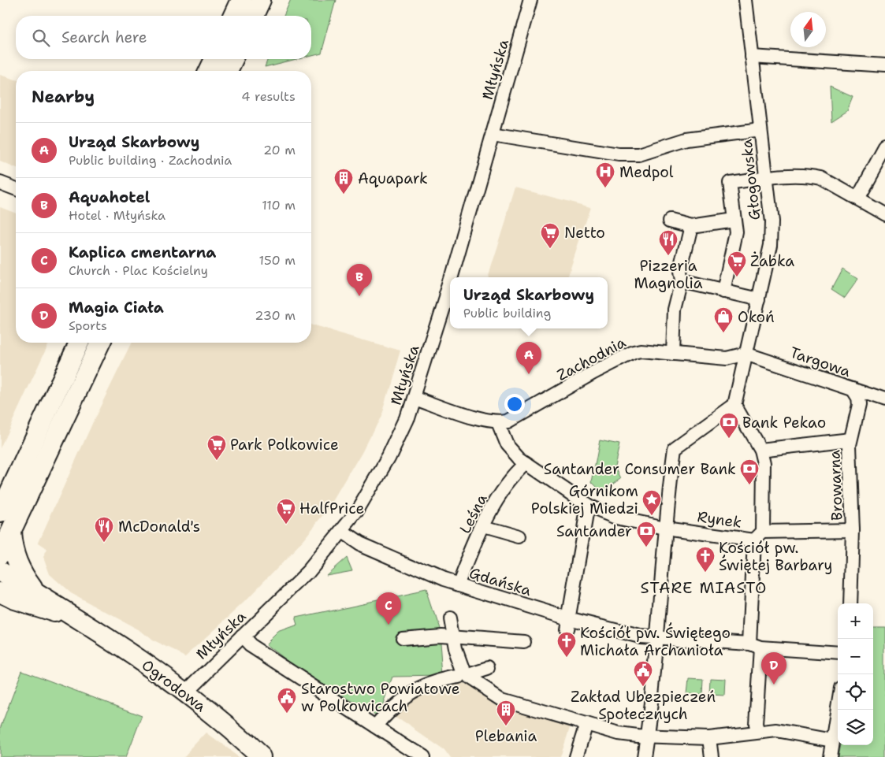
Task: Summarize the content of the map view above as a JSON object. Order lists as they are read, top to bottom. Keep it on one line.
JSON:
{"streets":{"main road":["Ogrodowa"],"street":["Młyńska","Głogowska","Zachodnia","Targowa","Browarna","Leśna","Rynek","Gdańska"]},"crossings":[["Młyńska","Zachodnia"],["Młyńska","Gdańska"],["Młyńska","Ogrodowa"],["Głogowska","Zachodnia"],["Głogowska","Targowa"],["Zachodnia","Targowa"],["Zachodnia","Rynek"],["Targowa","Browarna"],["Leśna","Rynek"],["Leśna","Gdańska"]],"districts":["STARE MIASTO"],"places":{"hospital":["Medpol"],"building":["Aquapark","Plebania"],"supermarket":["Netto","Żabka","Park Polkowice","HalfPrice"],"restaurant":["Pizzeria Magnolia","McDonald's"],"shop":["Okoń"],"bank":["Bank Pekao","Santander Consumer Bank","Santander"],"place":["Górnikom Polskiej Miedzi"],"church":["Kościół pw. Świętej Barbary","Kościół pw. Świętego Michała Archanioła"],"public building":["Zakład Ubezpieczeń Społecznych","Starostwo Powiatowe w Polkowicach"]},"north":"top","page":{"search":"Search here","heading":["Nearby","4 results"],"list":[{"mark":"A","name":"Urząd Skarbowy","note":"Public building · Zachodnia","value":"20 m"},{"mark":"B","name":"Aquahotel","note":"Hotel · Młyńska","value":"110 m"},{"mark":"C","name":"Kaplica cmentarna","note":"Church · Plac Kościelny","value":"150 m"},{"mark":"D","name":"Magia Ciała","note":"Sports","value":"230 m"}],"pins":["B","A","C","D"],"popup":["Urząd Skarbowy","Public building"],"map_buttons":["+","−"]}}
